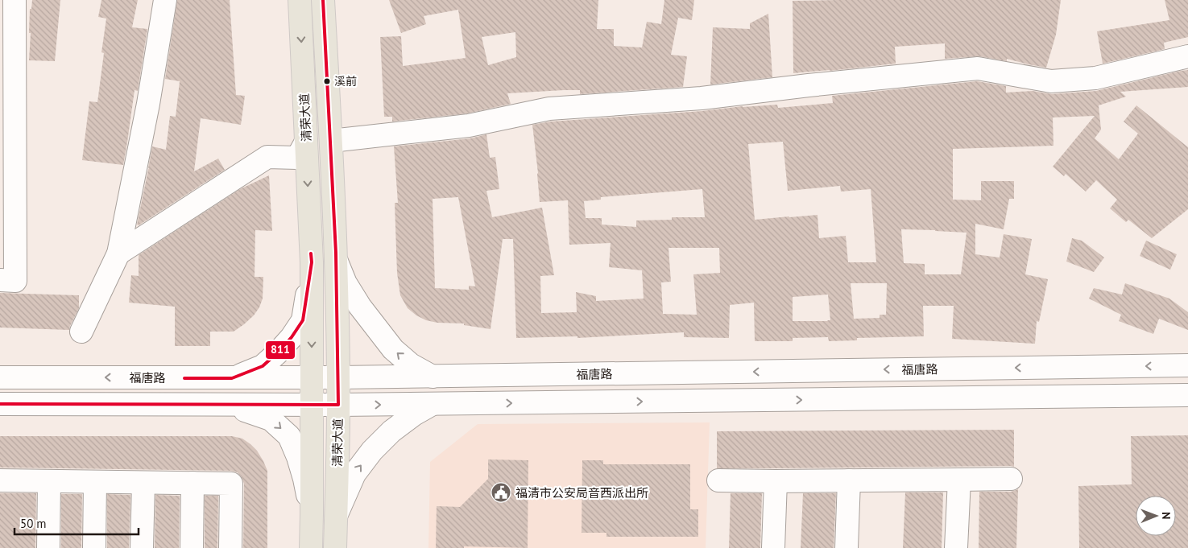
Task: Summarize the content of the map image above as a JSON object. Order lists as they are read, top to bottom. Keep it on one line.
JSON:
{"streets":{"main road":["清荣大道"],"street":["福唐路"]},"crossings":[["清荣大道","福唐路"]],"places":{"other":["溪前"],"public building":["福清市公安局音西派出所"]},"lines":["transit line 811"],"scale_bar":"50 m","north":"right"}
